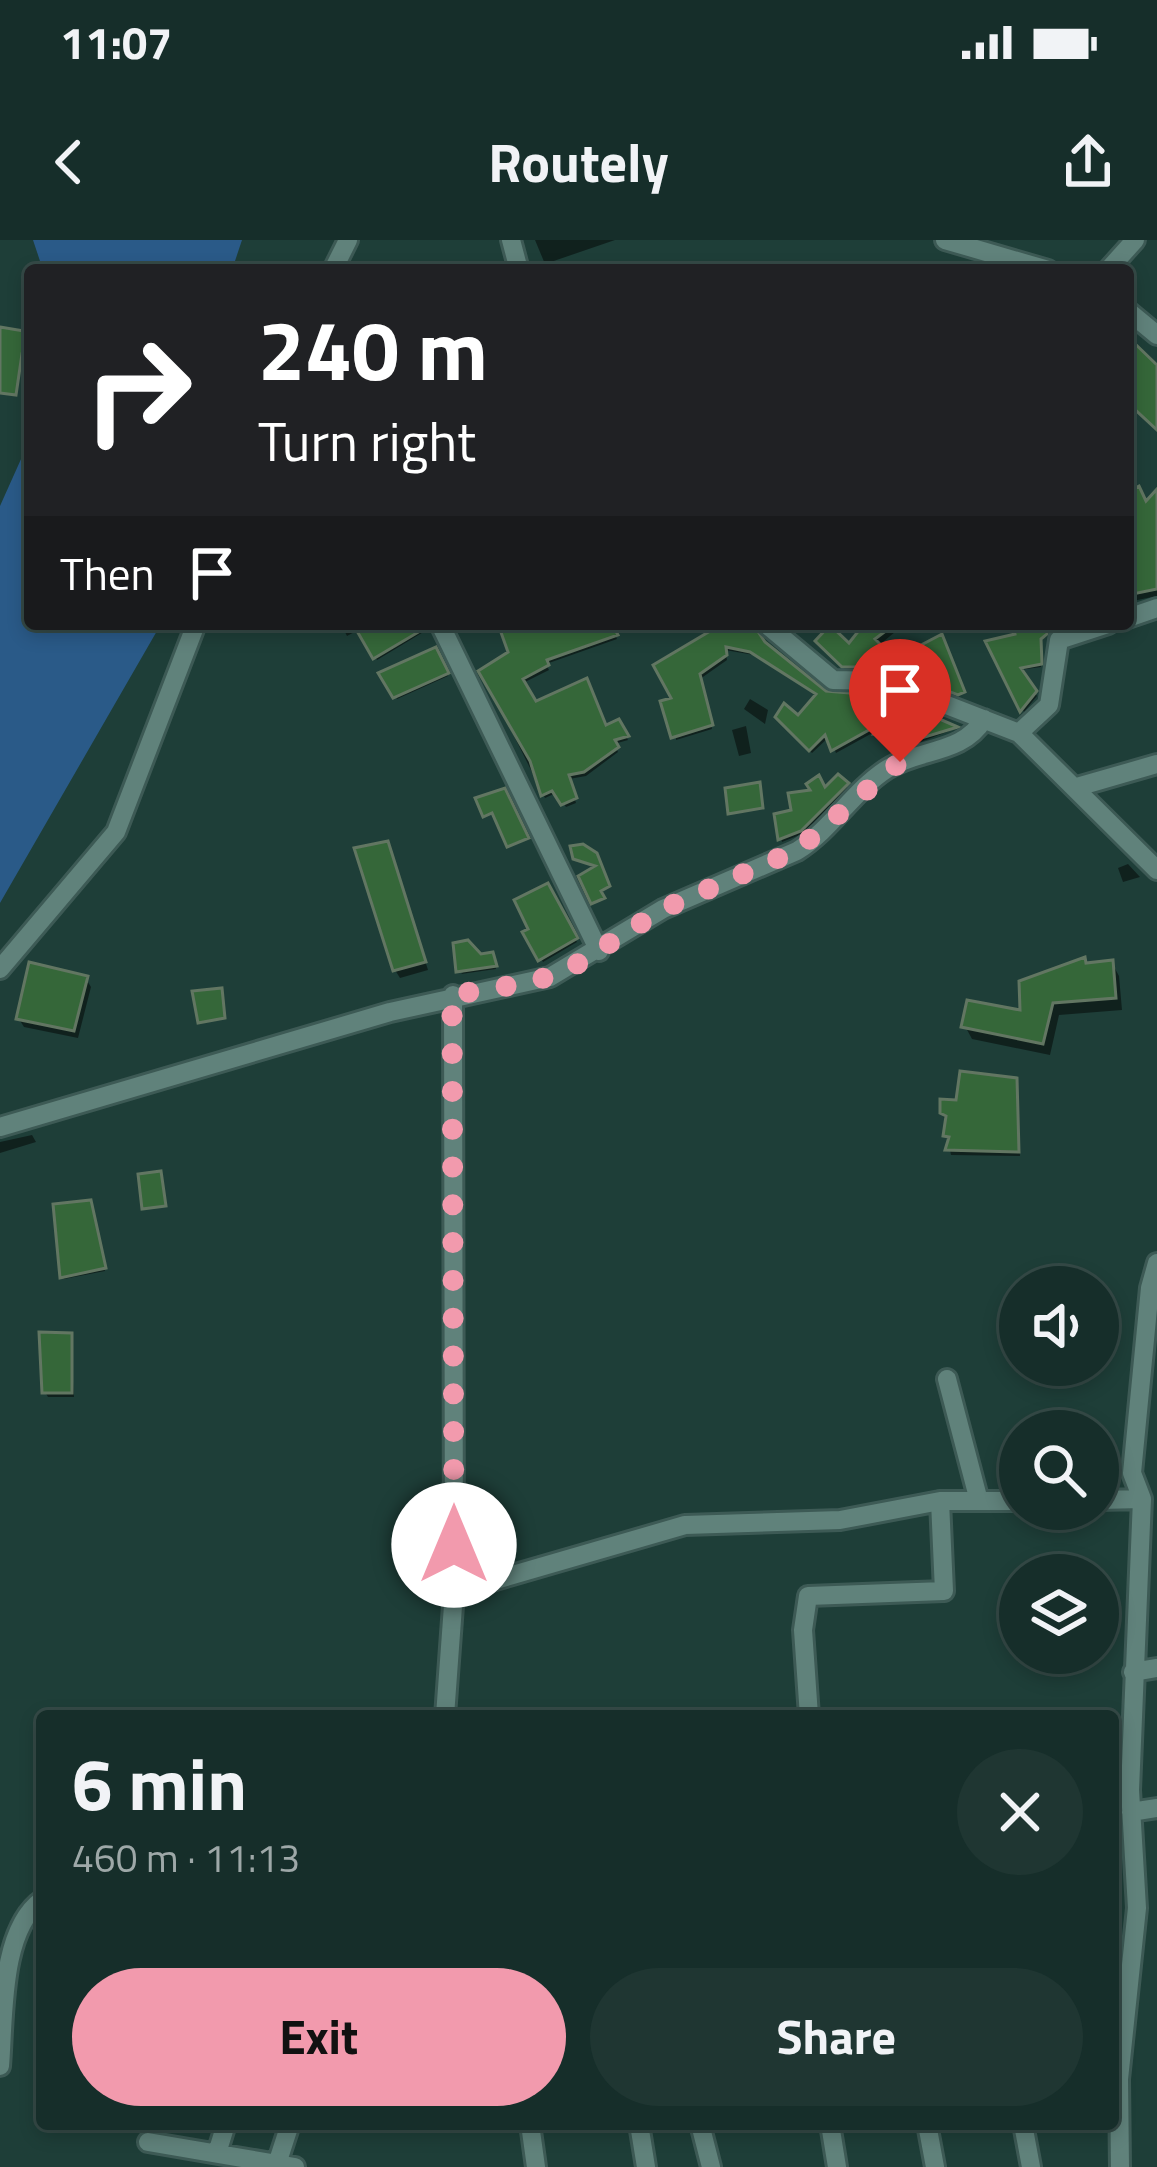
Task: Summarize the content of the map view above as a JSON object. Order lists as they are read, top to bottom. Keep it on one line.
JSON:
{"page":{"status":"11:07","header":"Routely","turn":["240 m","Turn right"],"then":"Then","heading":["6 min","460 m · 11:13"],"buttons":["Exit","Share"]}}
